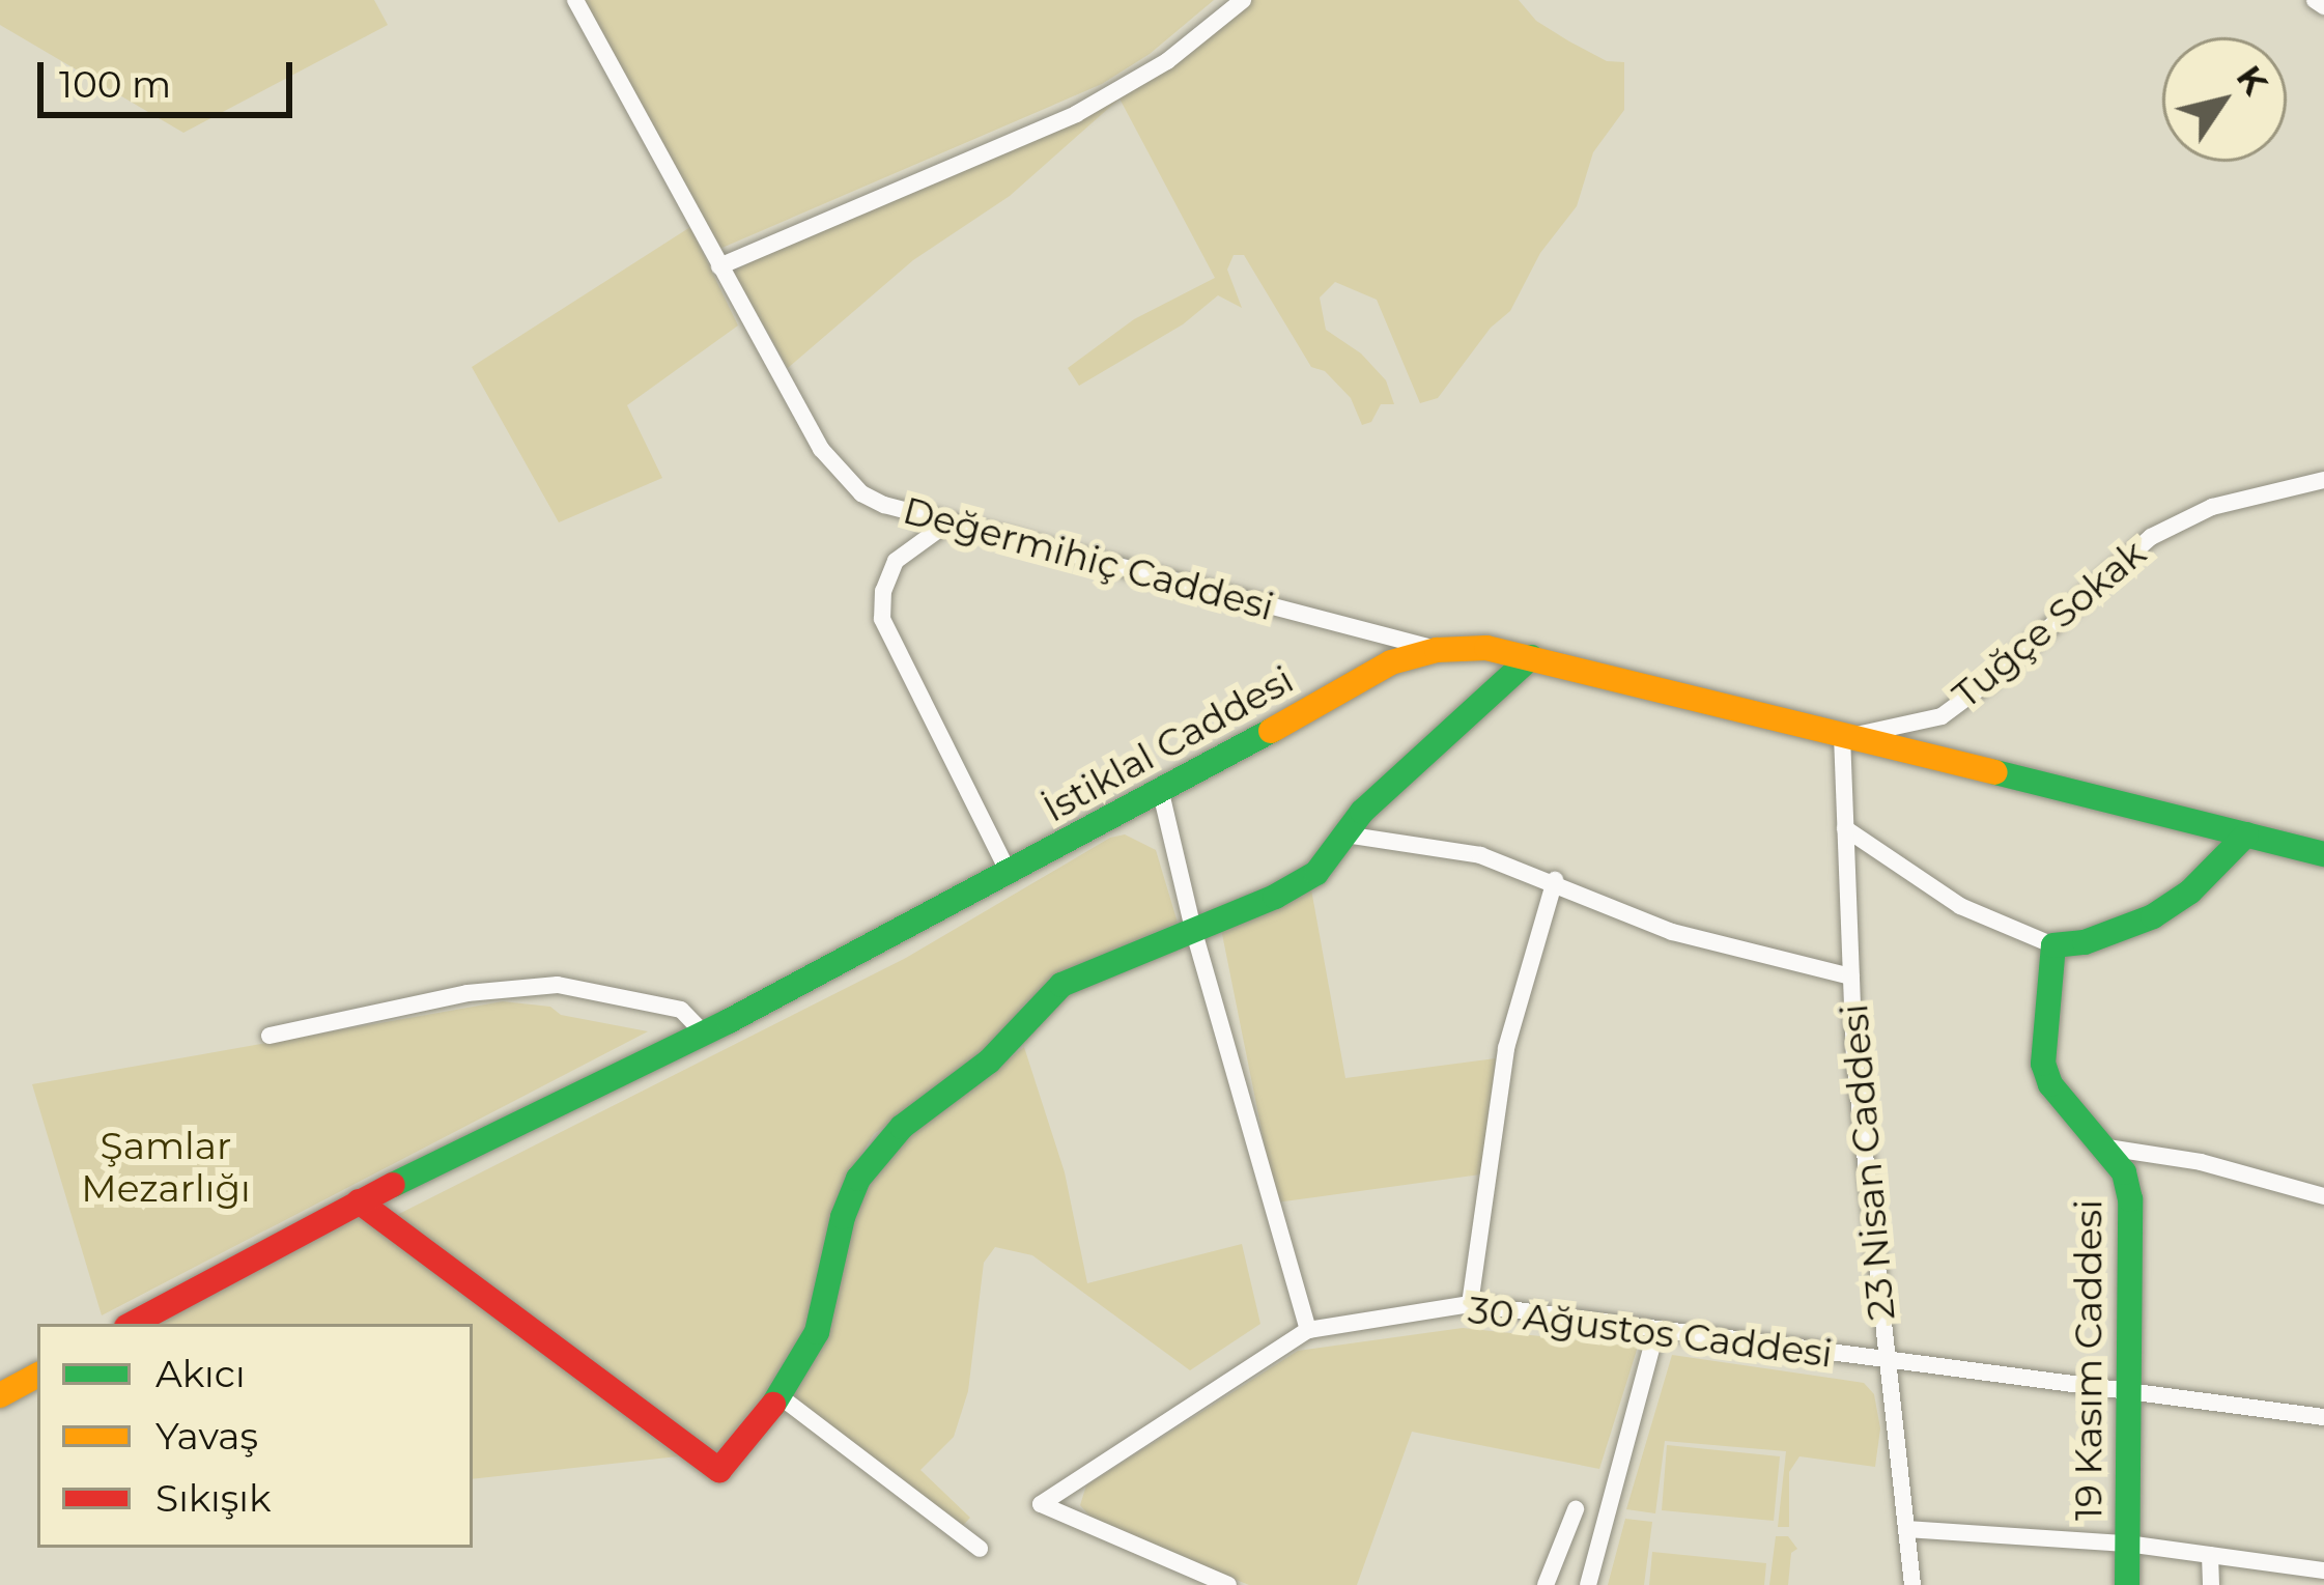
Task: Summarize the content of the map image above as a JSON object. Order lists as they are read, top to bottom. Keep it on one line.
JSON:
{"streets":{"street":["Değermihiç Caddesi","Tuğçe Sokak","İstiklal Caddesi","23 Nisan Caddesi","30 Ağustos Caddesi","19 Kasım Caddesi"]},"crossings":[["Değermihiç Caddesi","İstiklal Caddesi"],["Tuğçe Sokak","İstiklal Caddesi"],["Tuğçe Sokak","23 Nisan Caddesi"],["İstiklal Caddesi","23 Nisan Caddesi"],["23 Nisan Caddesi","30 Ağustos Caddesi"],["30 Ağustos Caddesi","19 Kasım Caddesi"]],"parks":["Şamlar Mezarlığı"],"legend":["Akıcı","Yavaş","Sıkışık"],"scale_bar":"100 m","north":"top right"}
